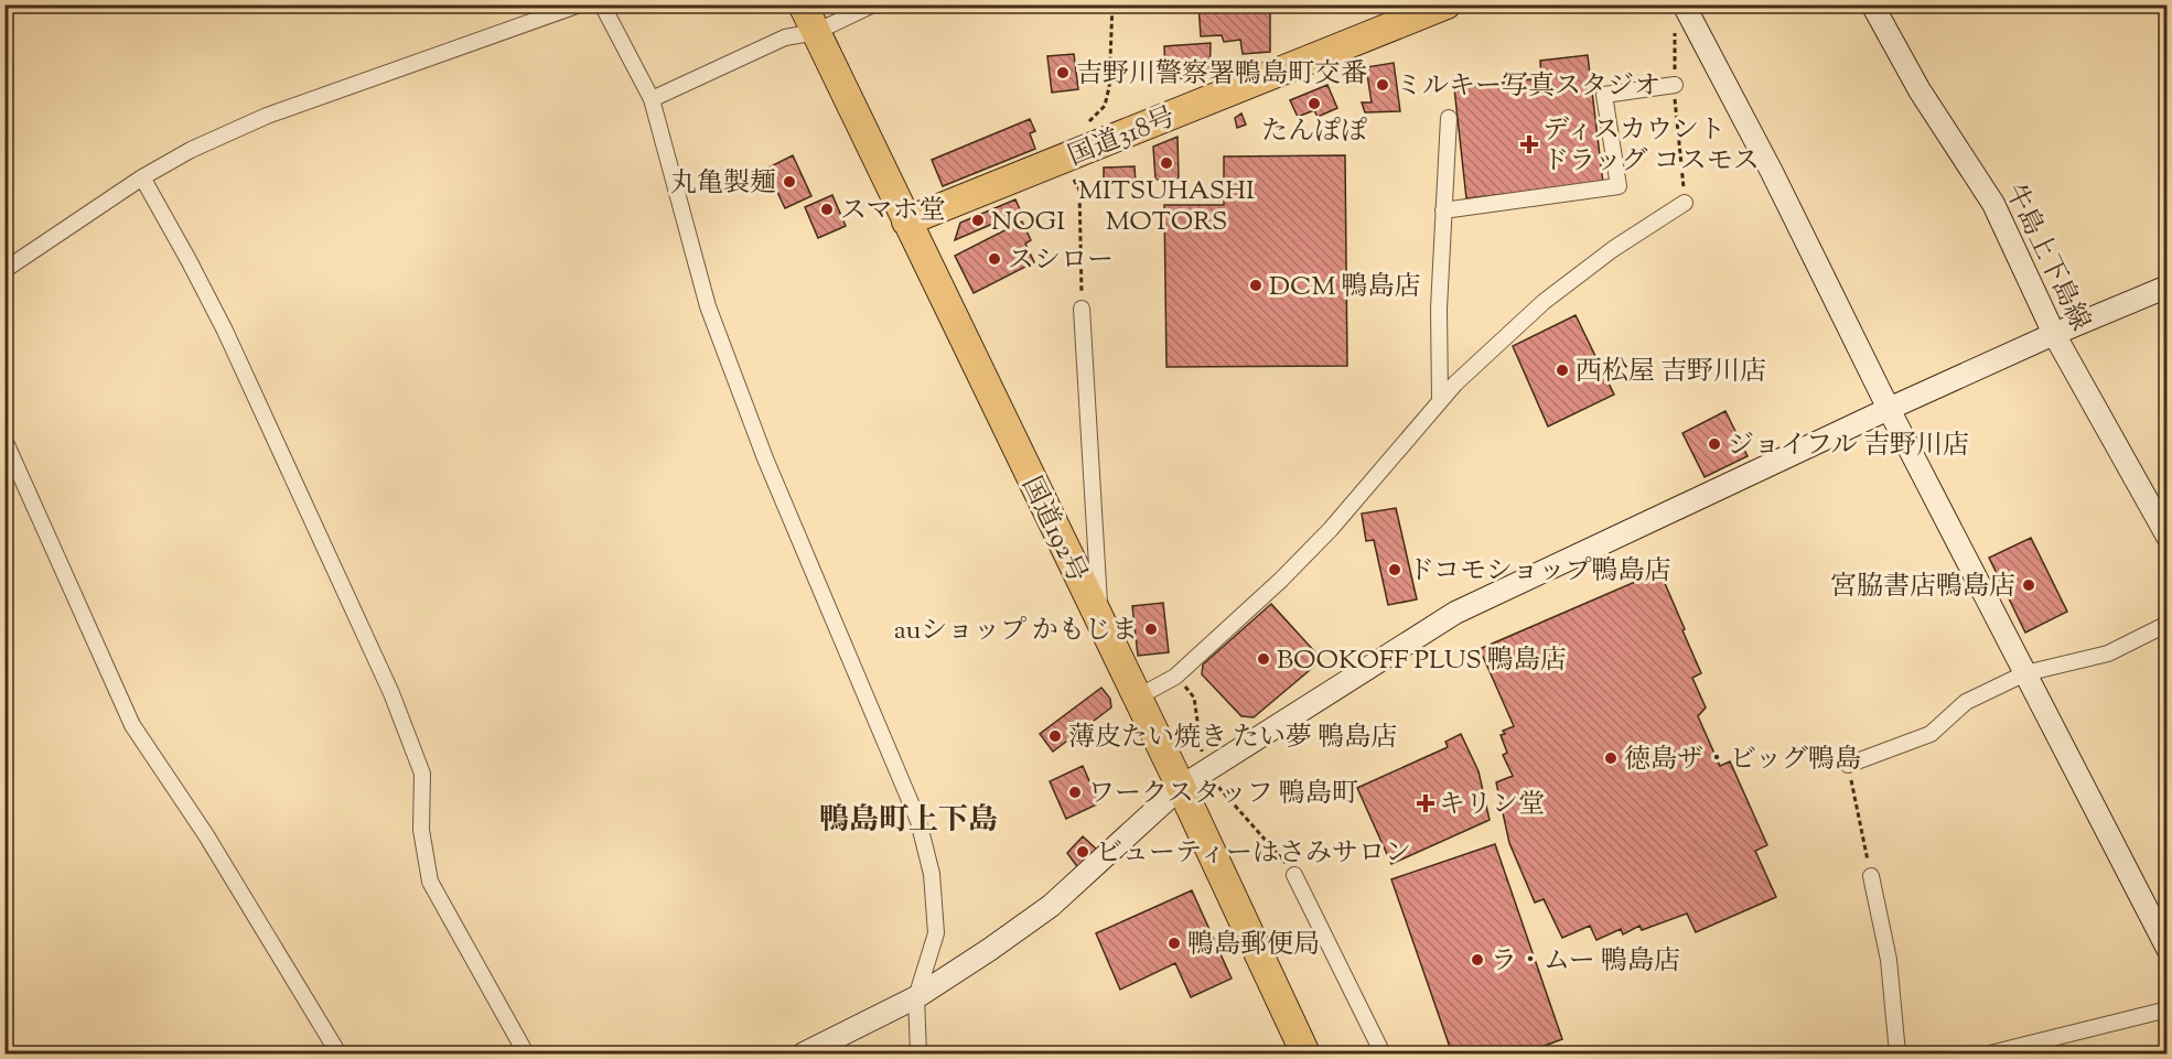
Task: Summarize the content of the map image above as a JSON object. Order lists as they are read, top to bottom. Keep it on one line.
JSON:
{"streets":{"highway":["国道318号","国道192号"],"street":["牛島上下島線"]},"crossings":[["国道318号","国道192号"]],"districts":["鴨島町上下島"],"places":{"other":["吉野川警察署鴨島町交番","ミルキー写真スタジオ","たんぽぽ","MITSUHASHI MOTORS","丸亀製麺","スマホ堂","NOGI","スシロー","DCM 鴨島店","西松屋 吉野川店","ジョイフル 吉野川店","ドコモショップ鴨島店","宮脇書店鴨島店","auショップ かもじま","BOOKOFF PLUS 鴨島店","薄皮たい焼き たい夢 鴨島店","徳島ザ・ビッグ鴨島","ワークスタッフ 鴨島町","ビューティーはさみサロン","鴨島郵便局","ラ・ムー 鴨島店"],"health":["ディスカウント ドラッグ コスモス","キリン堂"]}}
